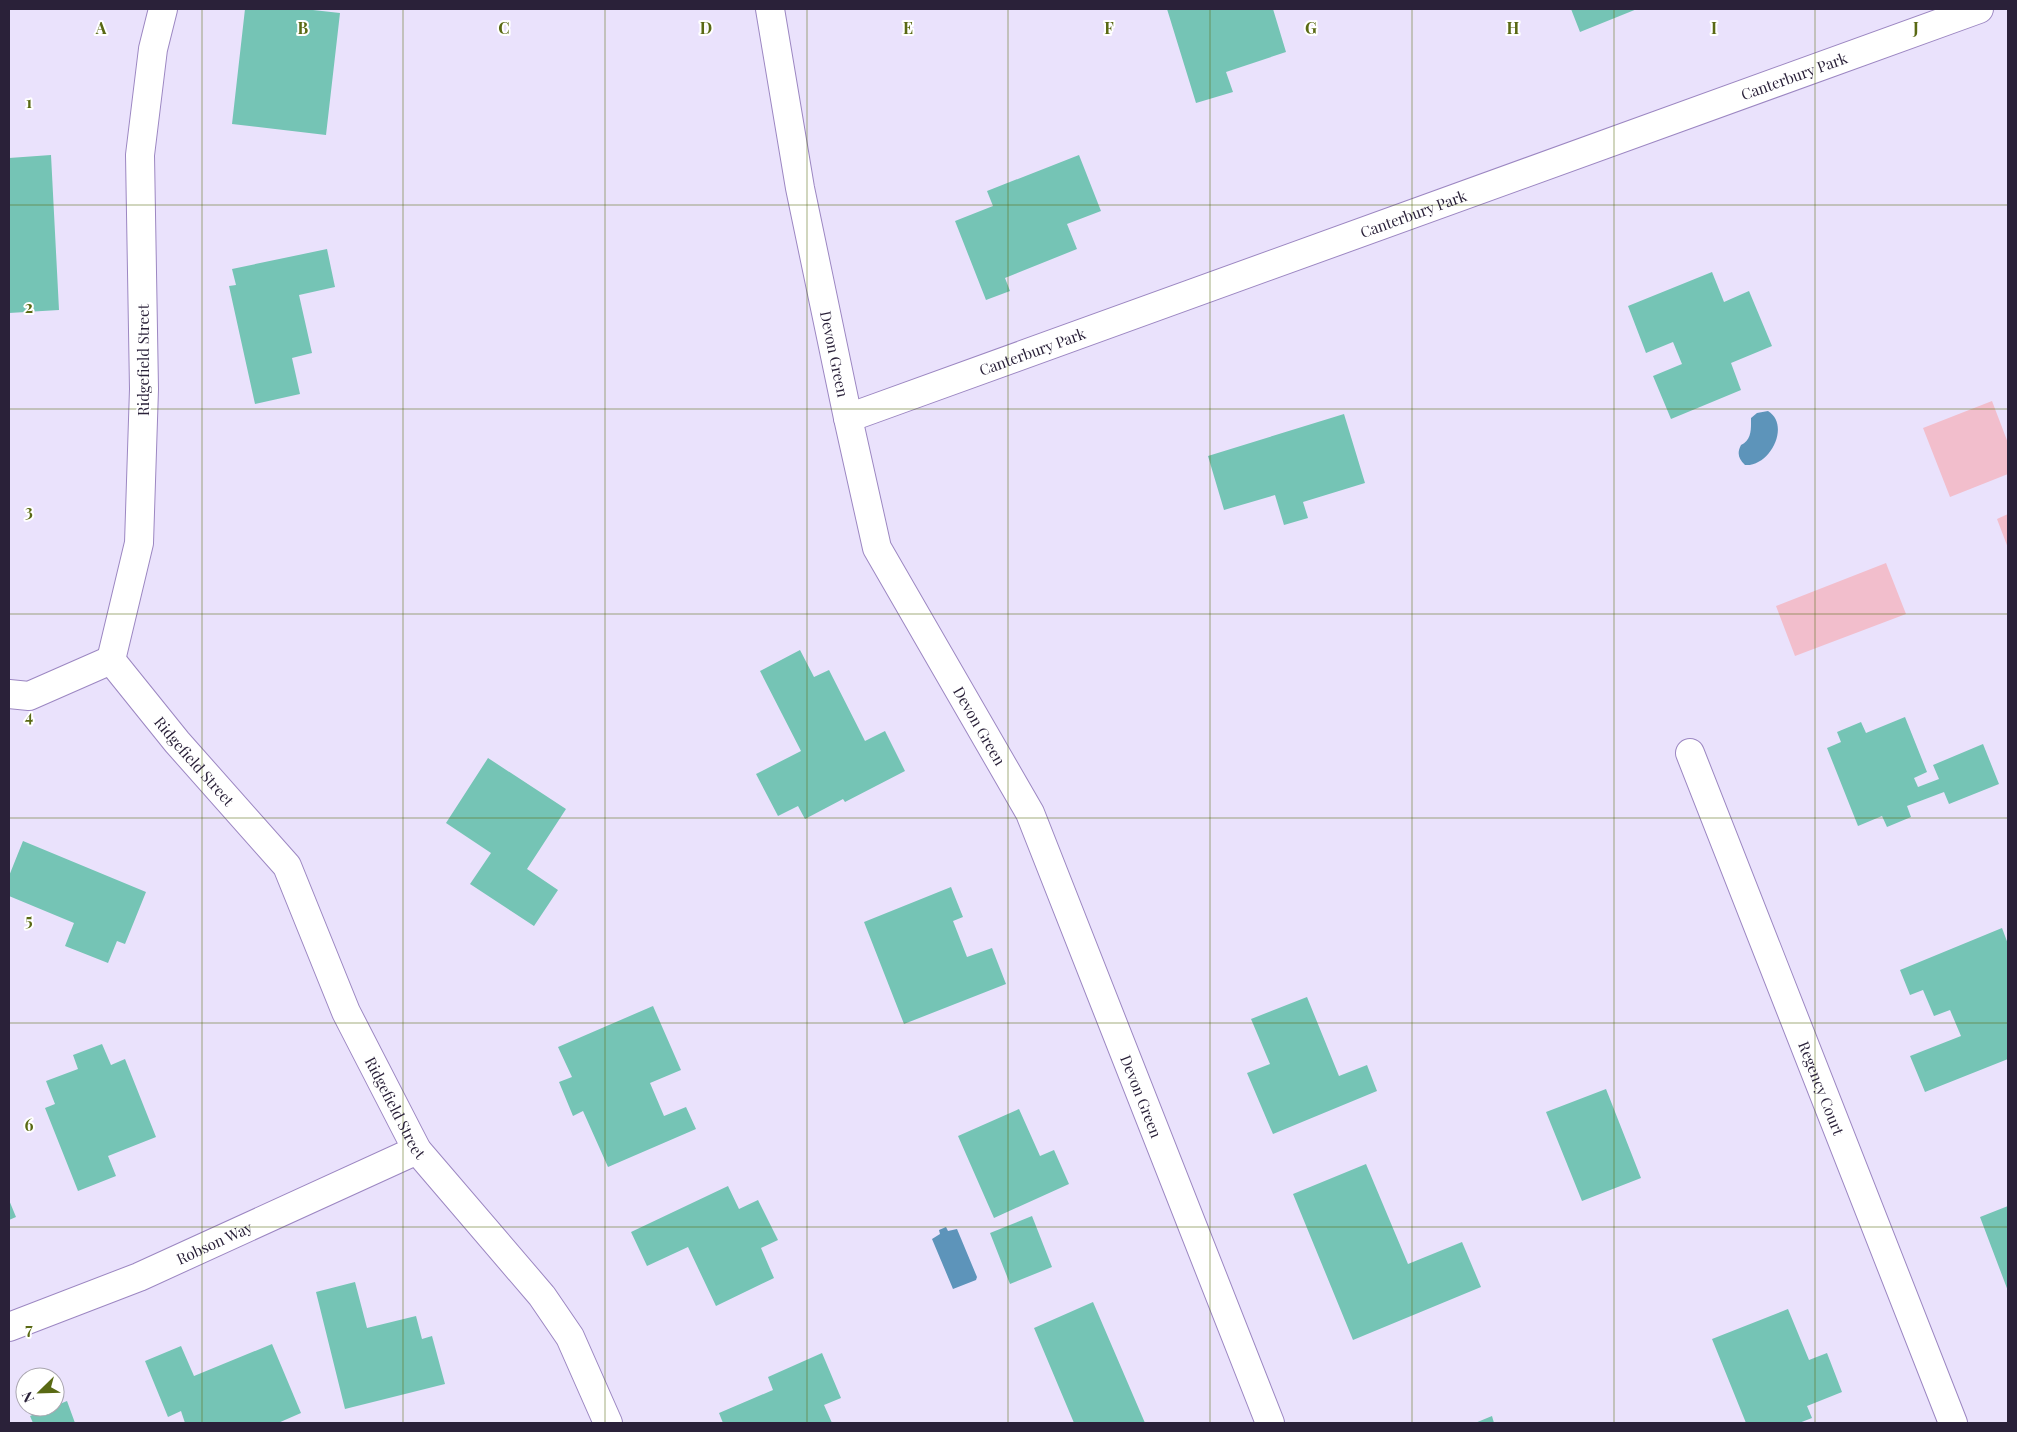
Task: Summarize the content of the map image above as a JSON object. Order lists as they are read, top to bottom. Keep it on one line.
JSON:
{"streets":{"street":["Canterbury Park","Devon Green","Ridgefield Street","Regency Court","Robson Way"]},"crossings":[["Canterbury Park","Devon Green"],["Ridgefield Street","Robson Way"]],"north":"bottom left","grid":{"columns":["A","B","C","D","E","F","G","H","I","J"],"rows":["1","2","3","4","5","6","7"]}}
